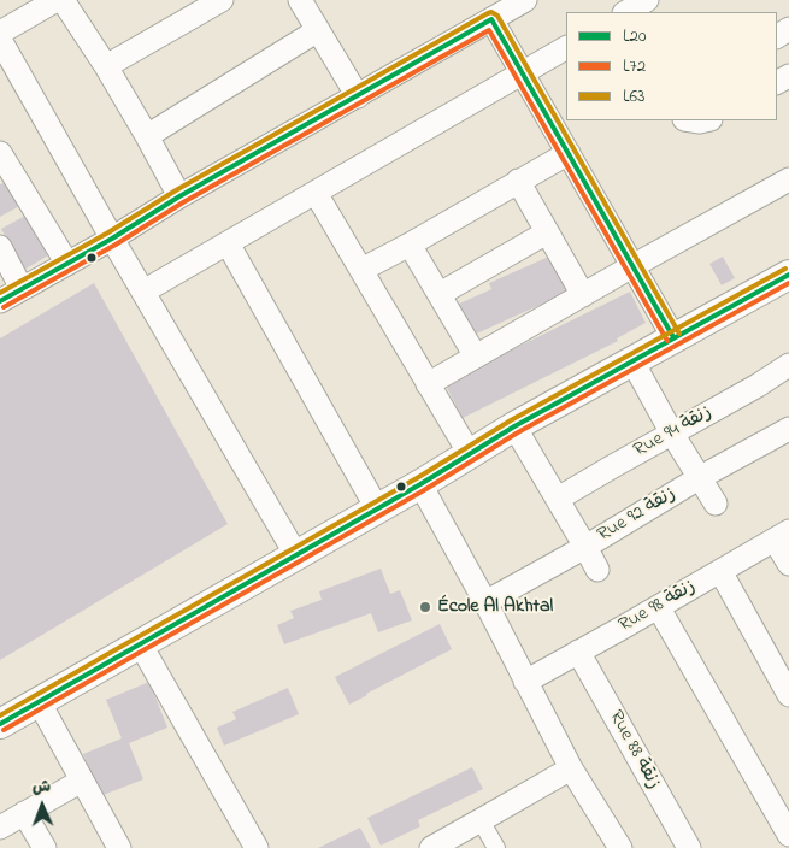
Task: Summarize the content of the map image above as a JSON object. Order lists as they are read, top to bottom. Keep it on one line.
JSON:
{"streets":{"street":["Rue 94 زنقة","Rue 92 زنقة","Rue 98 زنقة","Rue 88 زنقة"]},"crossings":[["Rue 98 زنقة","Rue 88 زنقة"]],"places":["École Al Akhtal"],"lines":["transit line L63","transit line L20","transit line L72"],"legend":["L20","L72","L63"],"north":"top"}
